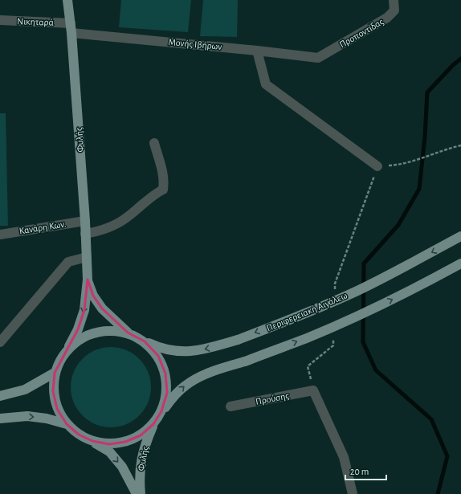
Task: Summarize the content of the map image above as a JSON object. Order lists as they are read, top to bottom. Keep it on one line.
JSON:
{"streets":{"main road":["Φυλής","Περιφερειακή Αιγάλεω"],"street":["Νικηταρά","Προποντίδας","Μονής Ιβήρων","Κανάρη Κων.","Προύσης"]},"crossings":[["Νικηταρά","Μονής Ιβήρων"],["Νικηταρά","Φυλής"],["Προποντίδας","Μονής Ιβήρων"],["Μονής Ιβήρων","Φυλής"],["Φυλής","Κανάρη Κων."],["Φυλής","Περιφερειακή Αιγάλεω"]],"scale_bar":"20 m"}
